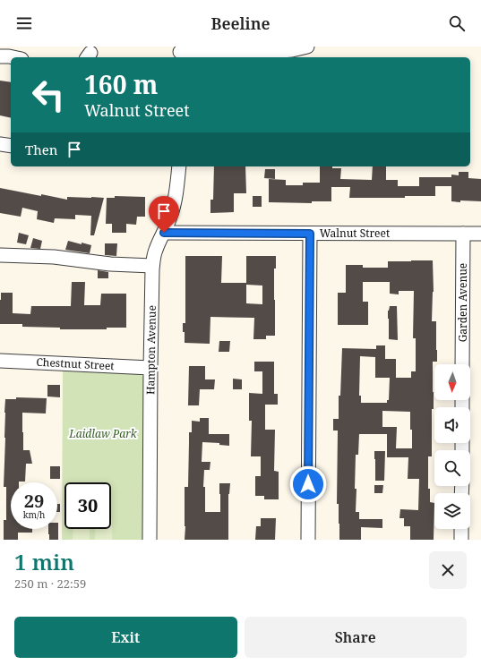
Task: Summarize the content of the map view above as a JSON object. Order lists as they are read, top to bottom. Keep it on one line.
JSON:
{"streets":{"street":["Walnut Street","Garden Avenue","Hampton Avenue","Chestnut Street"]},"crossings":[["Walnut Street","Garden Avenue"],["Walnut Street","Hampton Avenue"],["Hampton Avenue","Chestnut Street"]],"parks":["Laidlaw Park"],"north":"bottom","page":{"header":"Beeline","turn":["160 m","Walnut Street"],"then":"Then","speed":"29 km/h","limit":"30","heading":["1 min","250 m · 22:59"],"buttons":["Exit","Share"]}}
